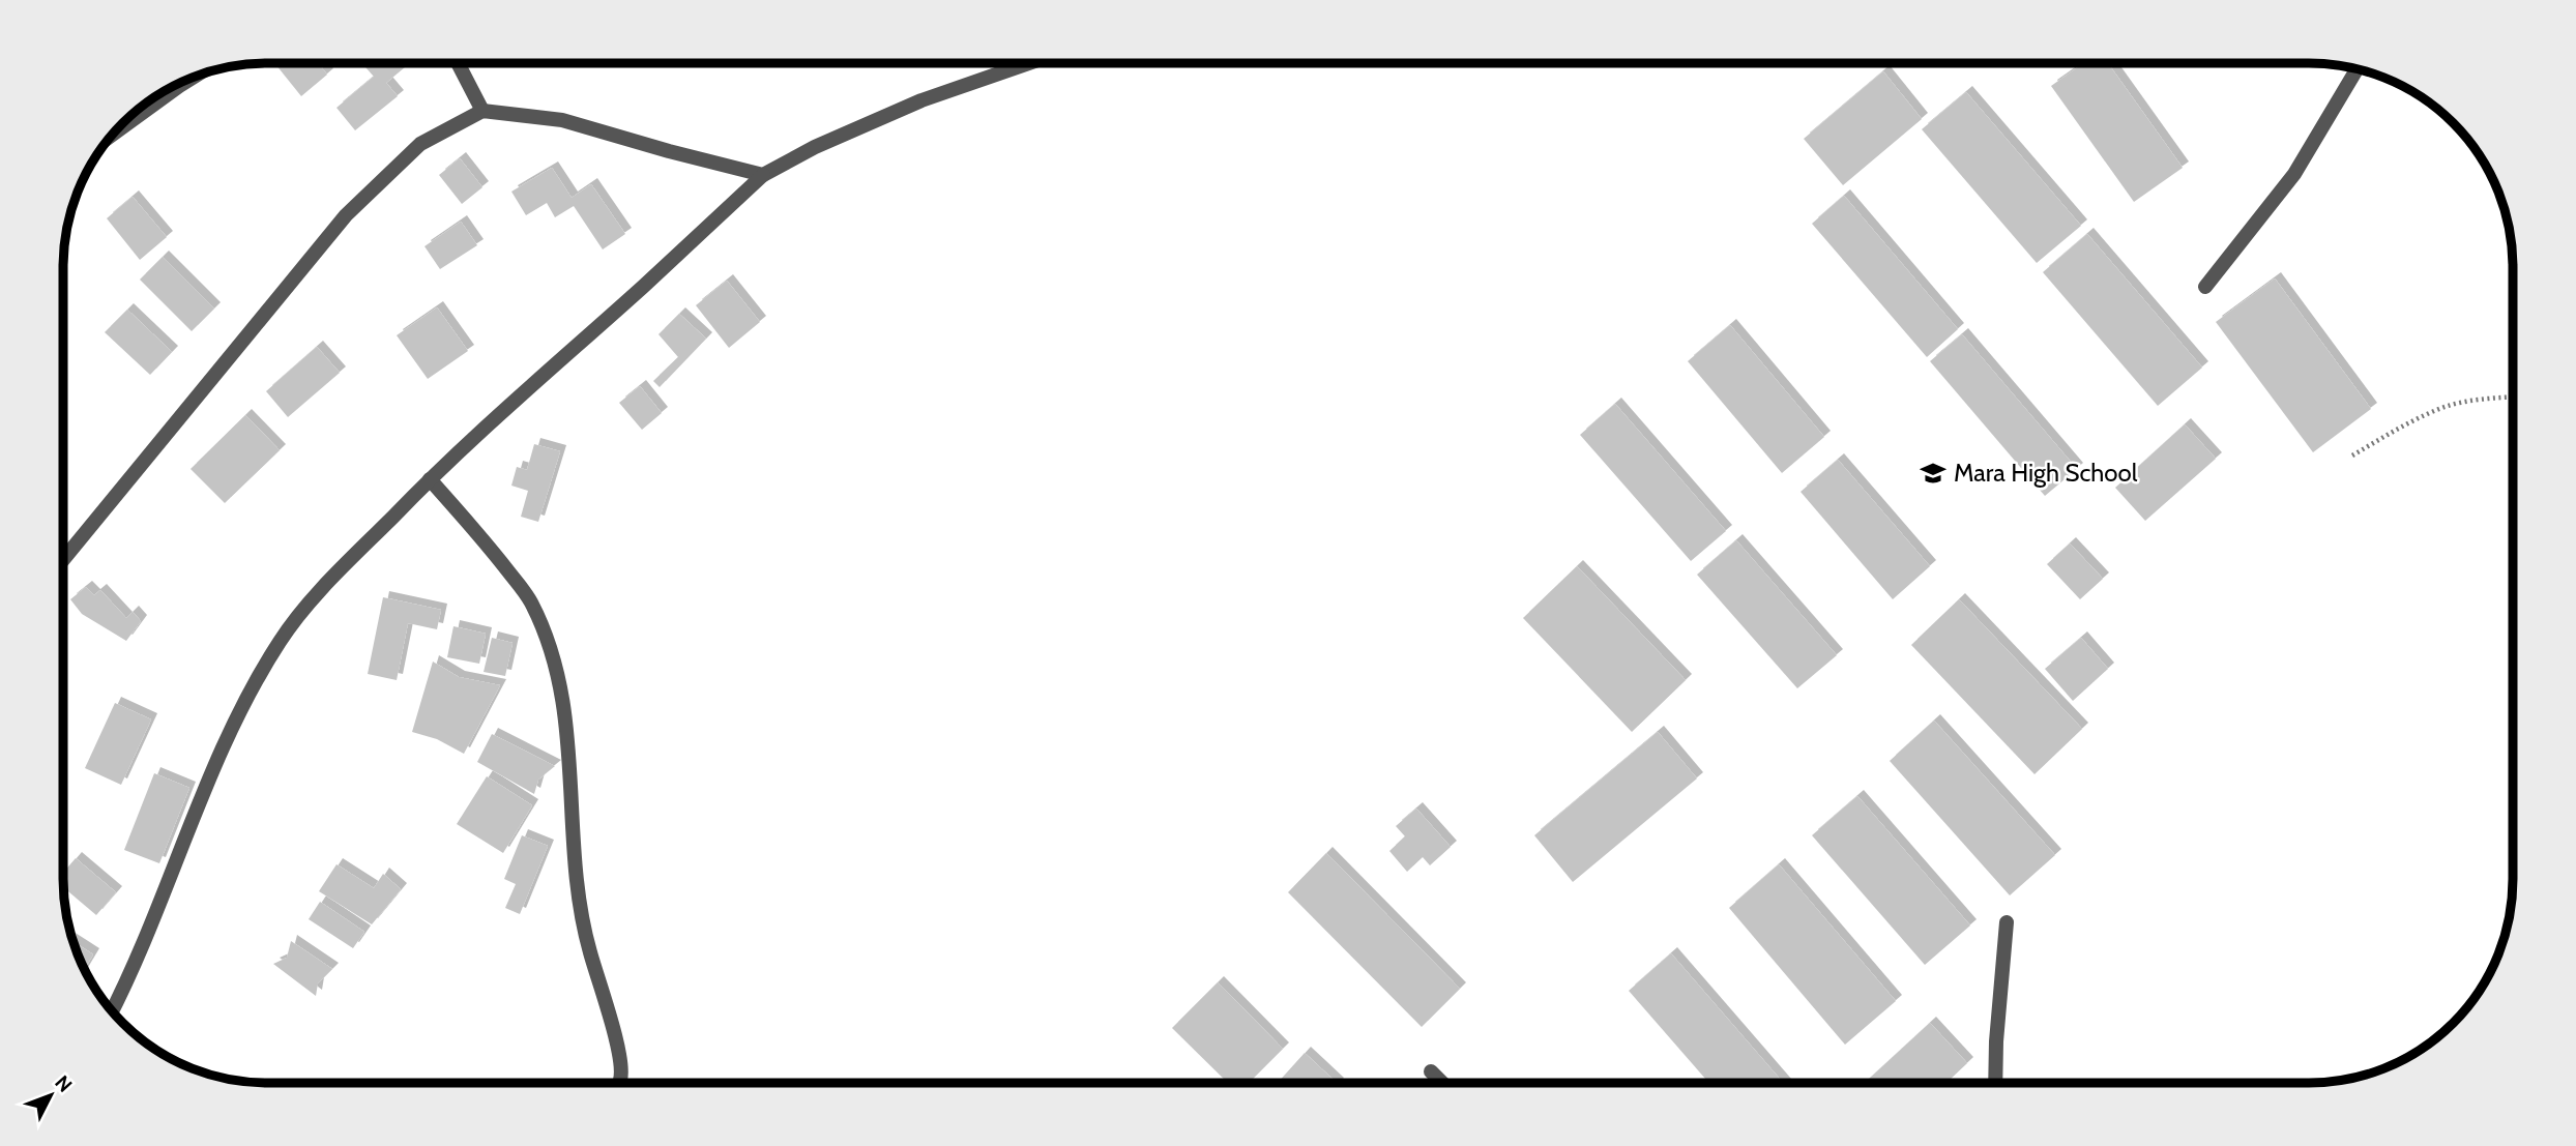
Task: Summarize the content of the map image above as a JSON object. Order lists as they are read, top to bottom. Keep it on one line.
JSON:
{"places":{"school or university":["Mara High School"]},"north":"top right"}
